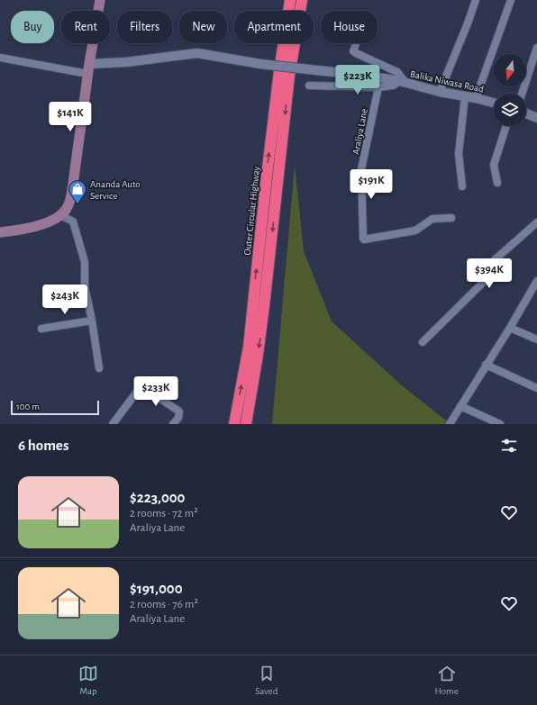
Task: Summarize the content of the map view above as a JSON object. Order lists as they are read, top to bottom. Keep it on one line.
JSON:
{"streets":{"highway":["Outer Circular Highway"],"street":["Balika Niwasa Road","Araliya Lane"]},"places":{"shop":["Ananda Auto Service"]},"scale_bar":"100 m","north":"bottom","page":{"chip":["Buy","Rent","Filters","New","Apartment","House"],"price":["$223K","$141K","$191K","$394K","$243K","$233K"],"scale":"100 m","heading":"6 homes","list":[{"name":"$223,000","note":"2 rooms · 72 m² · Araliya Lane"},{"name":"$191,000","note":"2 rooms · 76 m² · Araliya Lane"}],"tabs":["Map","Saved","Home"]}}
